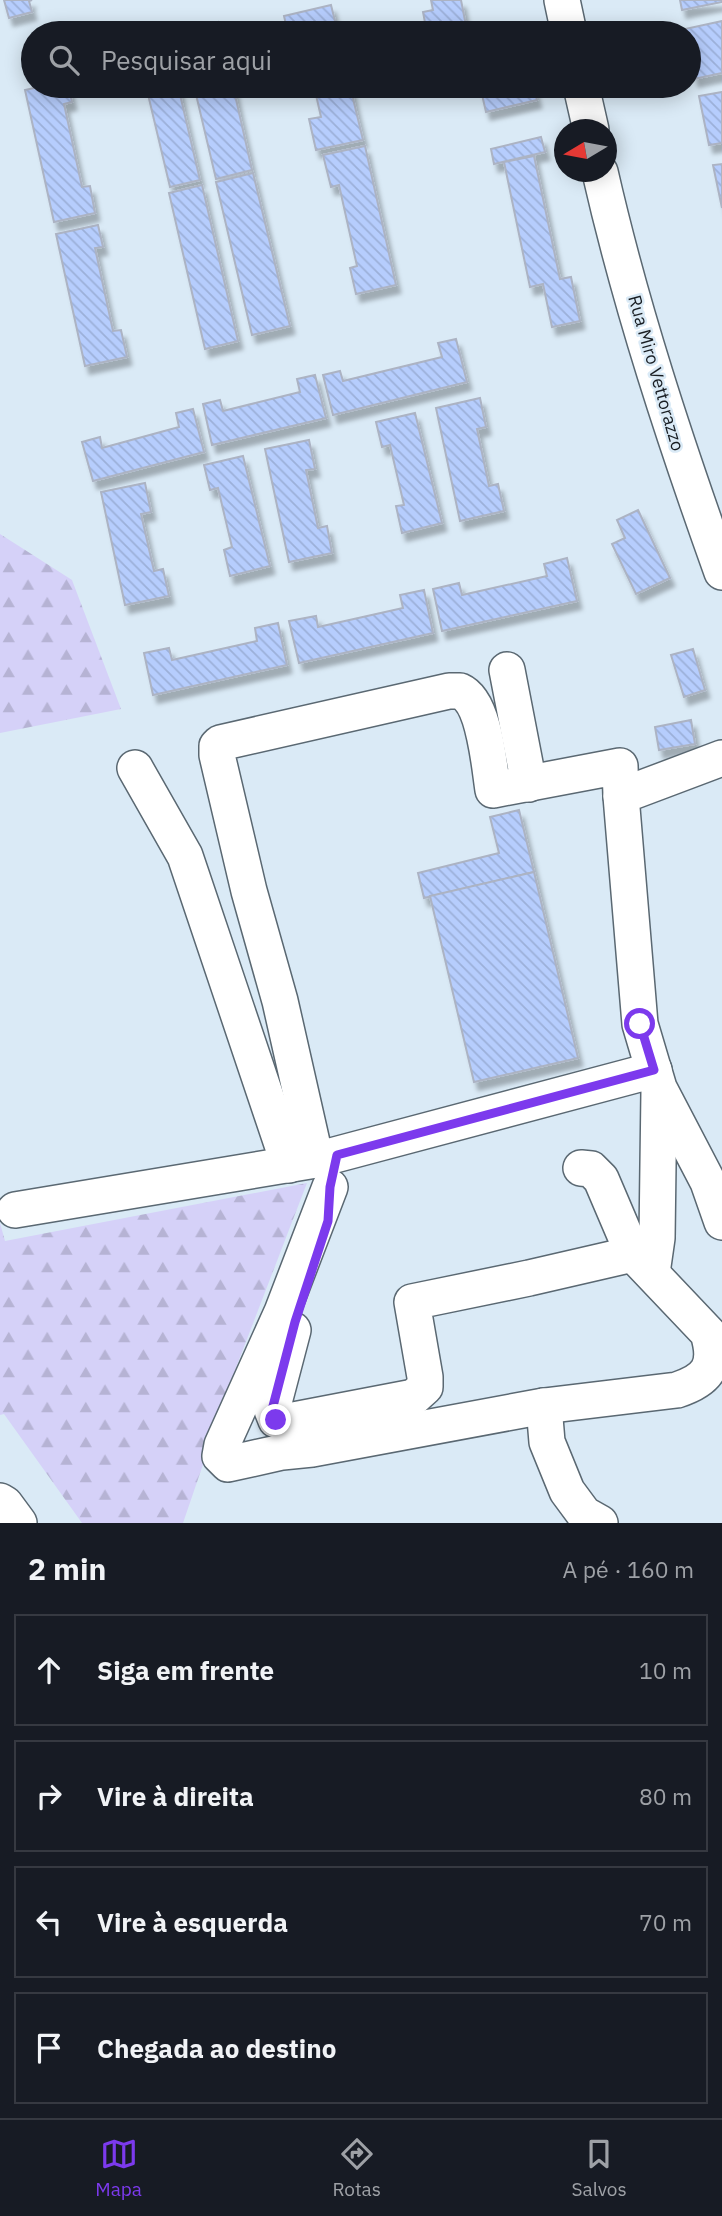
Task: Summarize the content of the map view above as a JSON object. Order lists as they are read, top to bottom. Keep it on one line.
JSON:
{"streets":{"street":["Rua Miro Vettorazzo"]},"north":"left","page":{"search":"Pesquisar aqui","heading":["2 min","A pé · 160 m"],"list":[["Siga em frente","10 m"],["Vire à direita","80 m"],["Vire à esquerda","70 m"],"Chegada ao destino"],"nav":["Mapa","Rotas","Salvos"]}}
